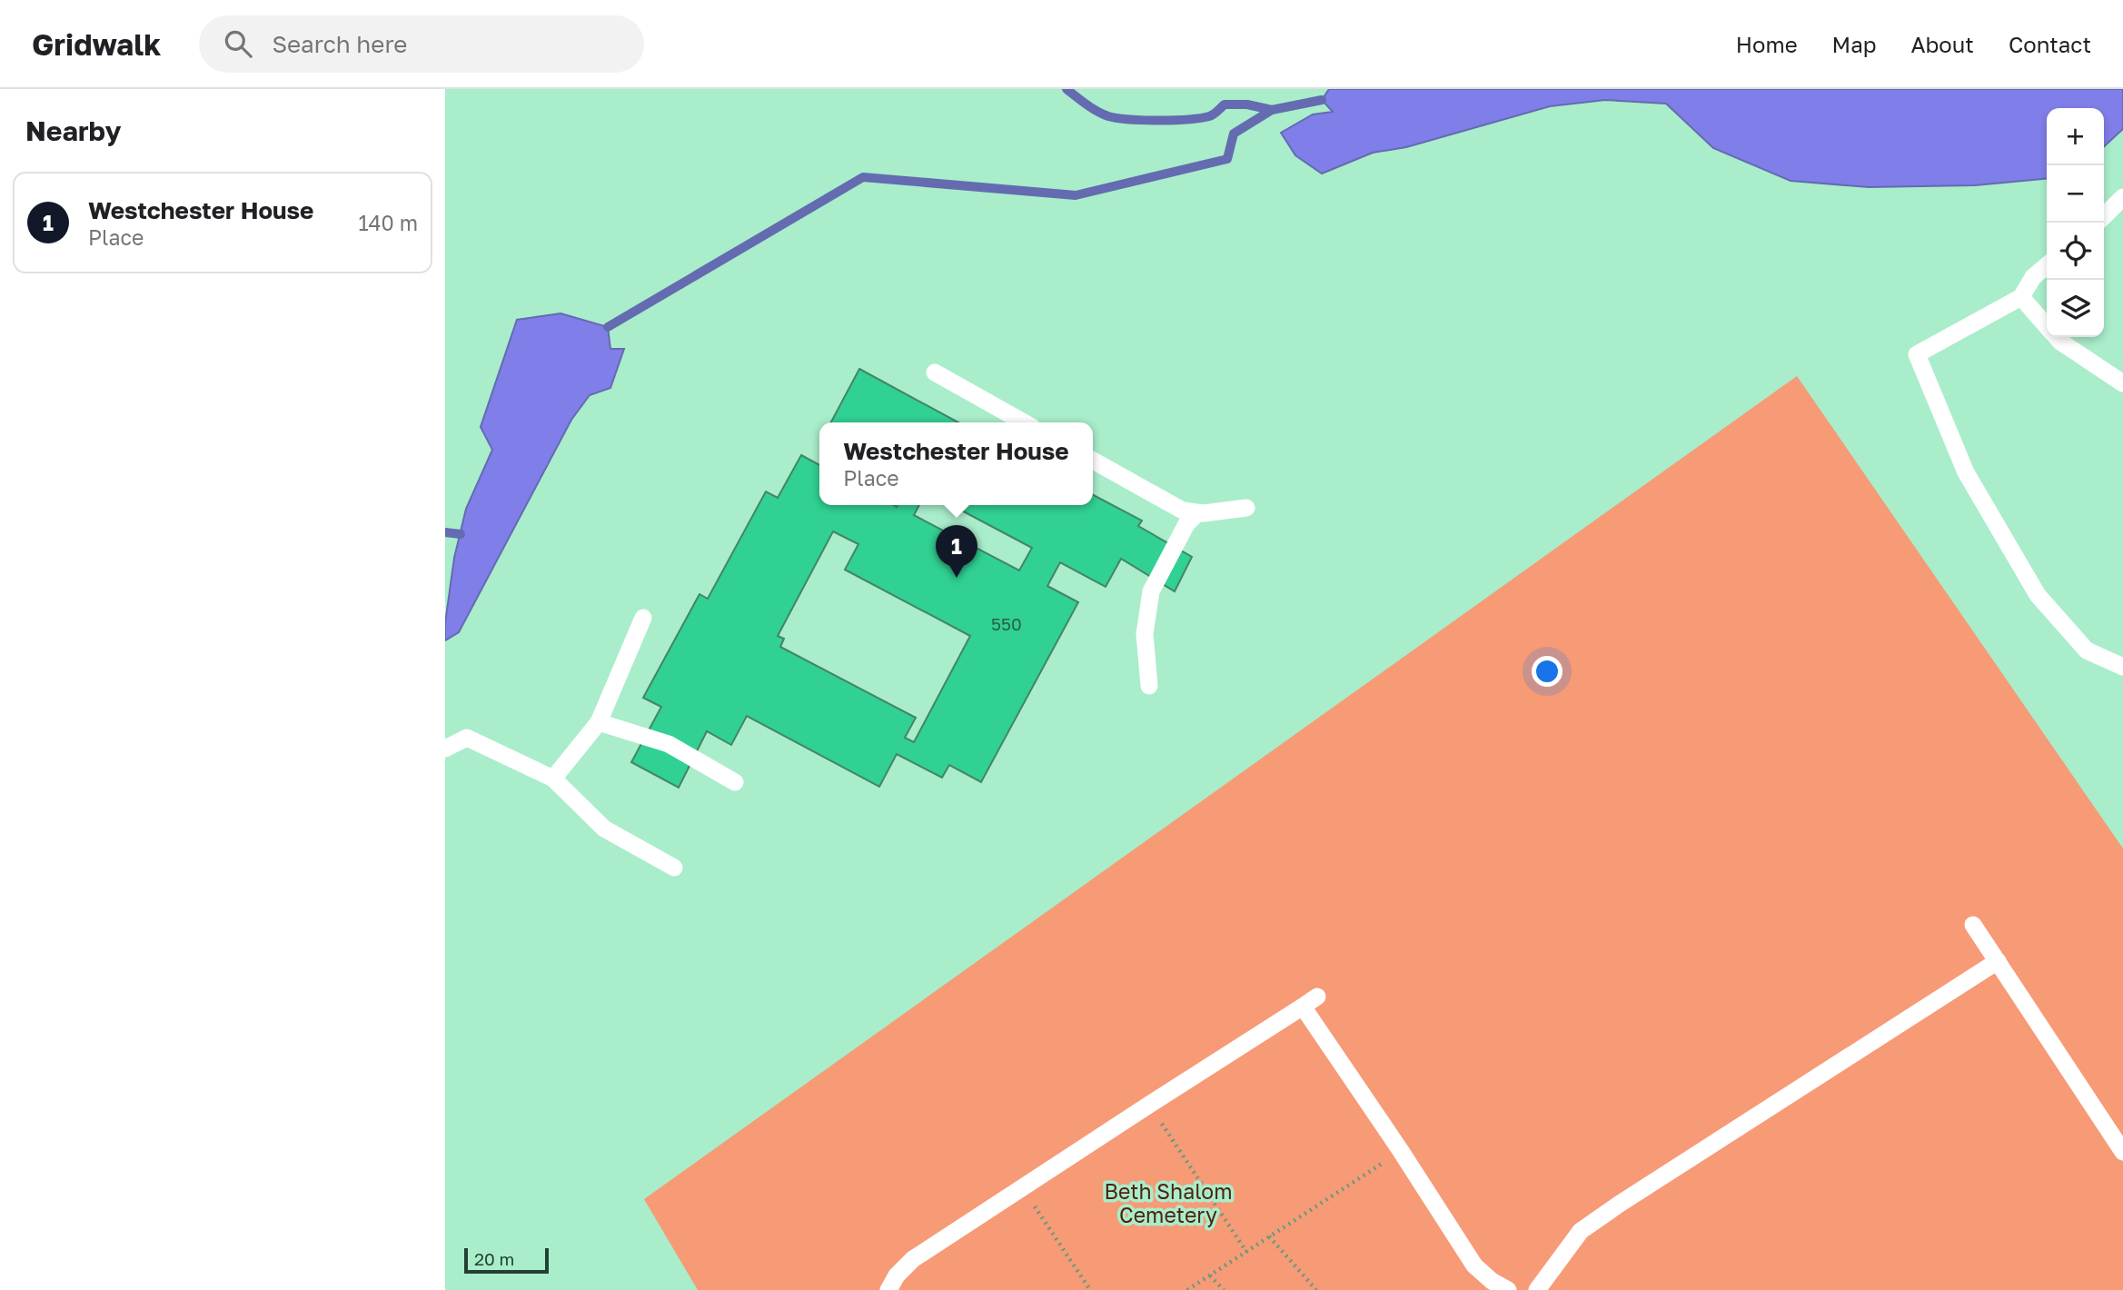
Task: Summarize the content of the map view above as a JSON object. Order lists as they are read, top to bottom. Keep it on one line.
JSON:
{"parks":["Beth Shalom Cemetery"],"house_numbers":["550"],"scale_bar":"20 m","page":{"header":"Gridwalk","search":"Search here","nav":["Home","Map","About","Contact"],"heading":"Nearby","map_buttons":["+","−"],"list":[{"mark":"1","name":"Westchester House","note":"Place","value":"140 m"}],"popup":["Westchester House","Place"],"pins":"1","scale":"20 m"}}
